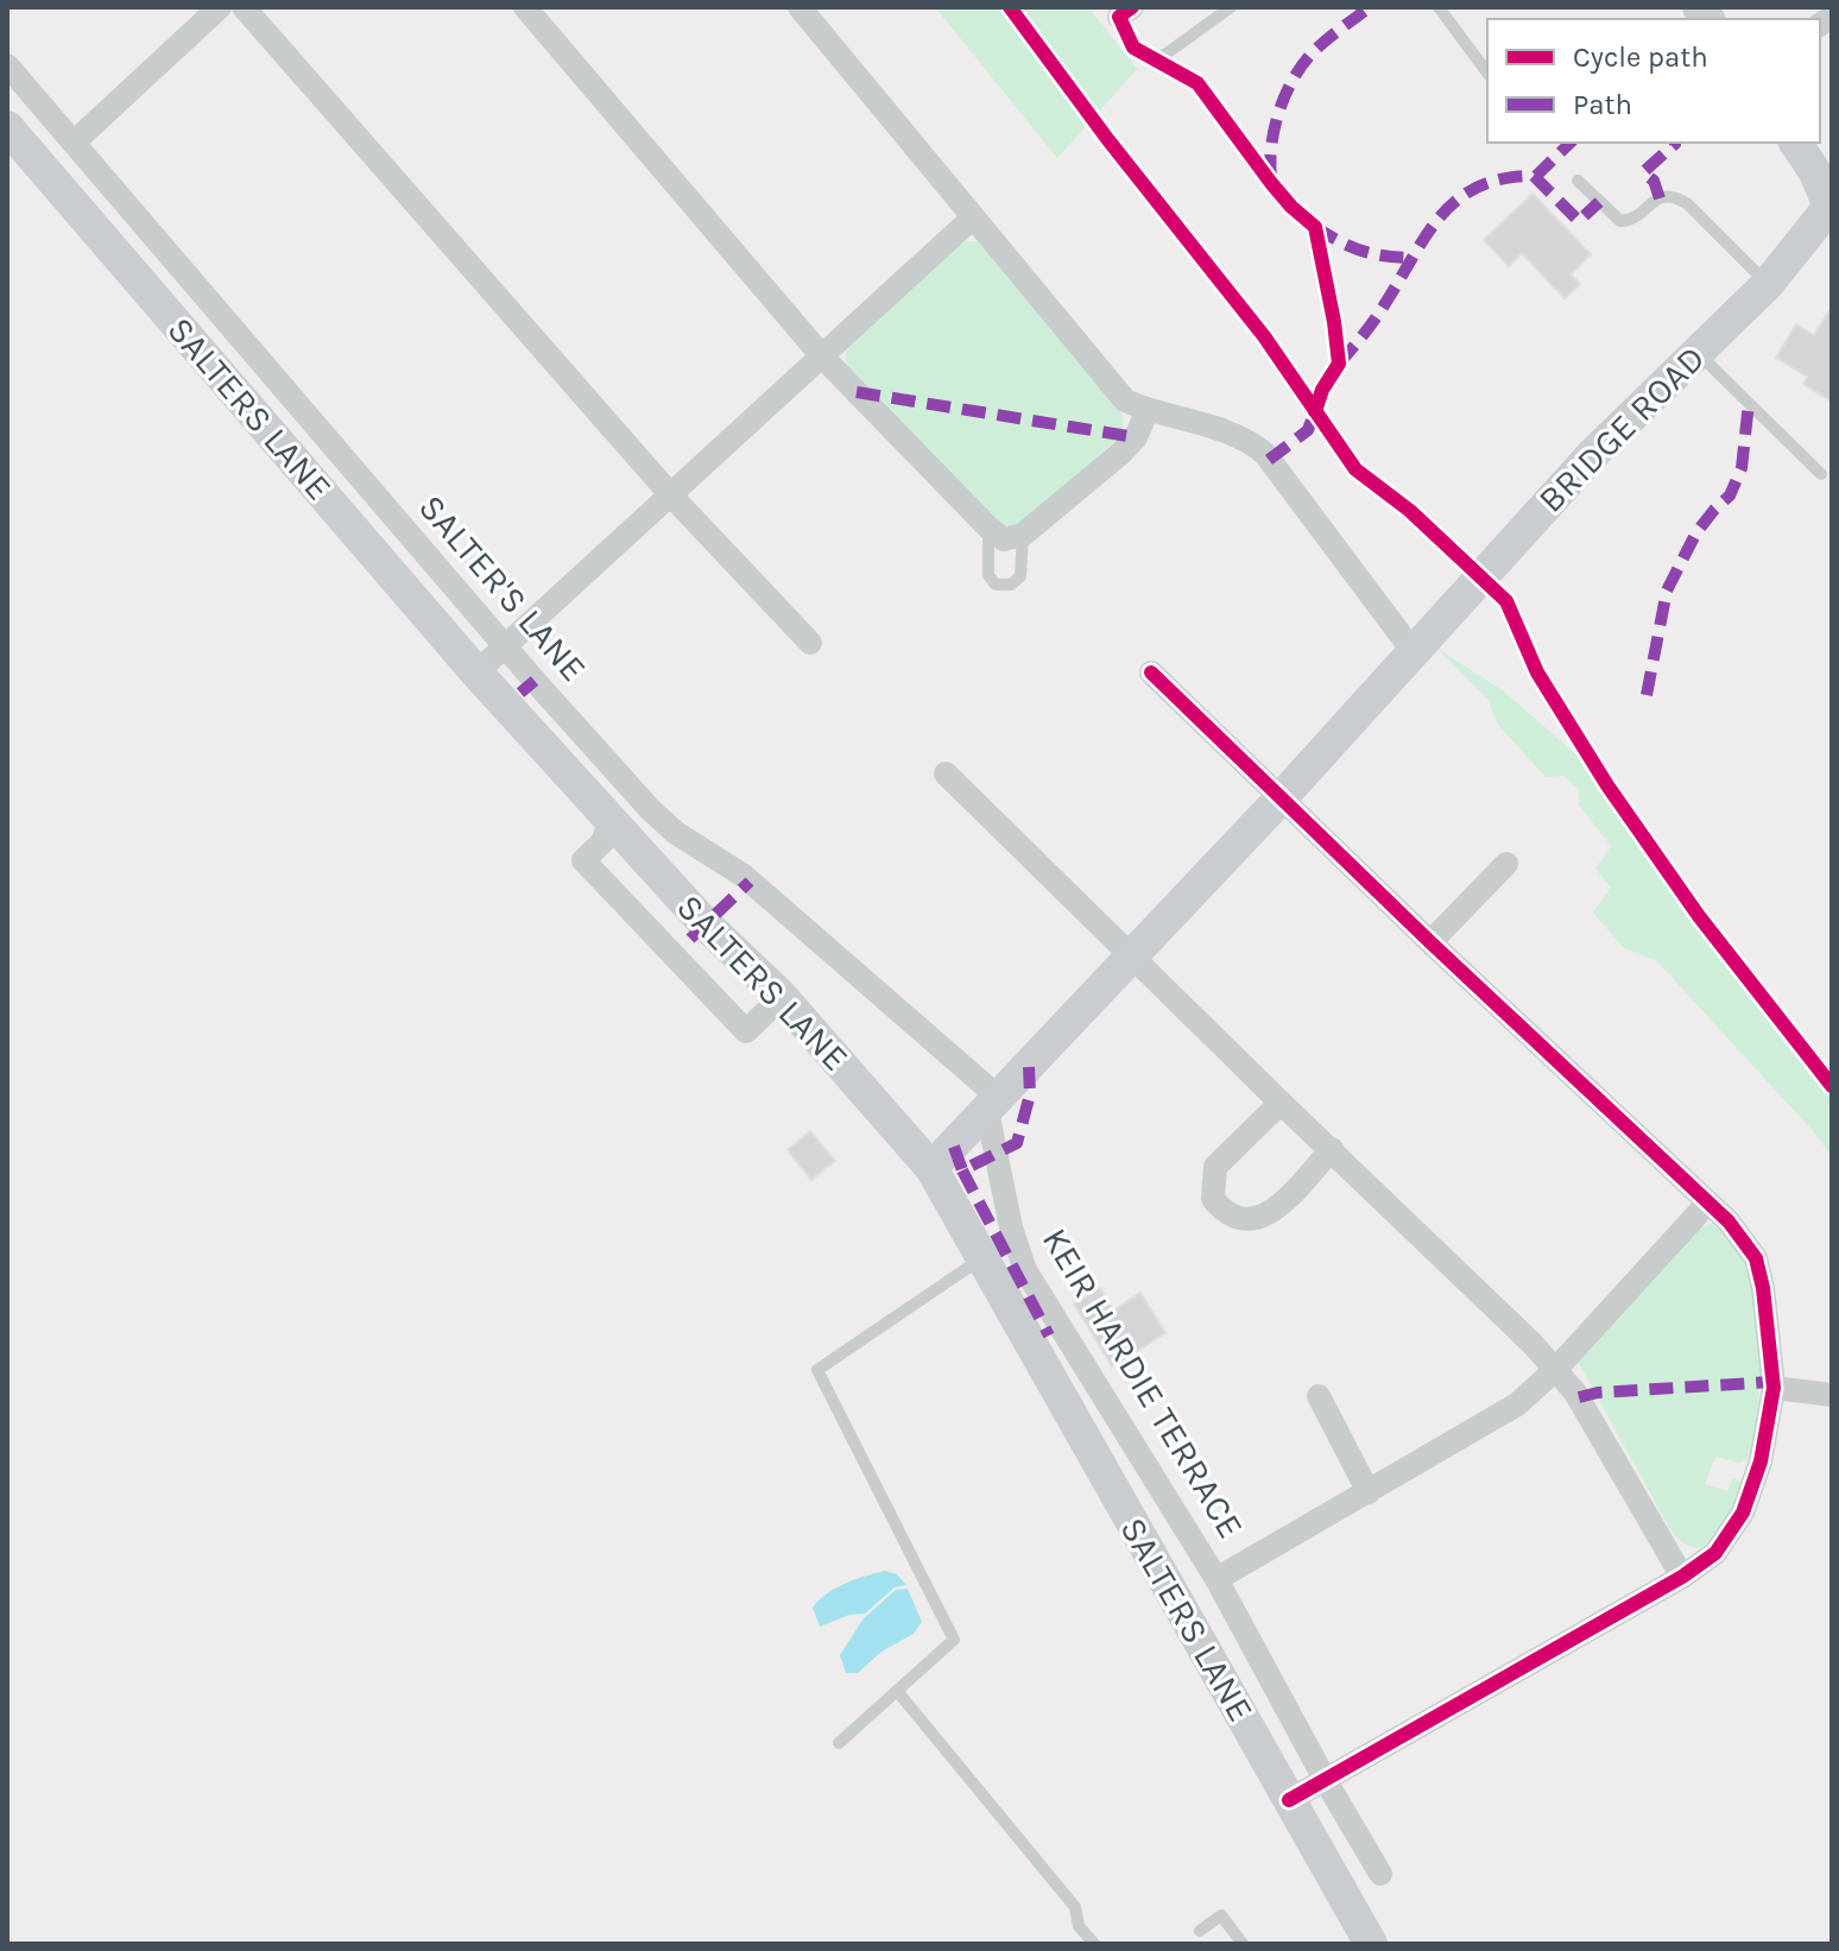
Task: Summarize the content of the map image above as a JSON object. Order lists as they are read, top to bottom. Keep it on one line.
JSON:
{"streets":{"main road":["SALTERS LANE","BRIDGE ROAD"],"street":["SALTER'S LANE","KEIR HARDIE TERRACE"]},"crossings":[["SALTERS LANE","BRIDGE ROAD"],["BRIDGE ROAD","SALTER'S LANE"],["BRIDGE ROAD","KEIR HARDIE TERRACE"],["SALTER'S LANE","KEIR HARDIE TERRACE"]],"legend":["Cycle path","Path"]}
